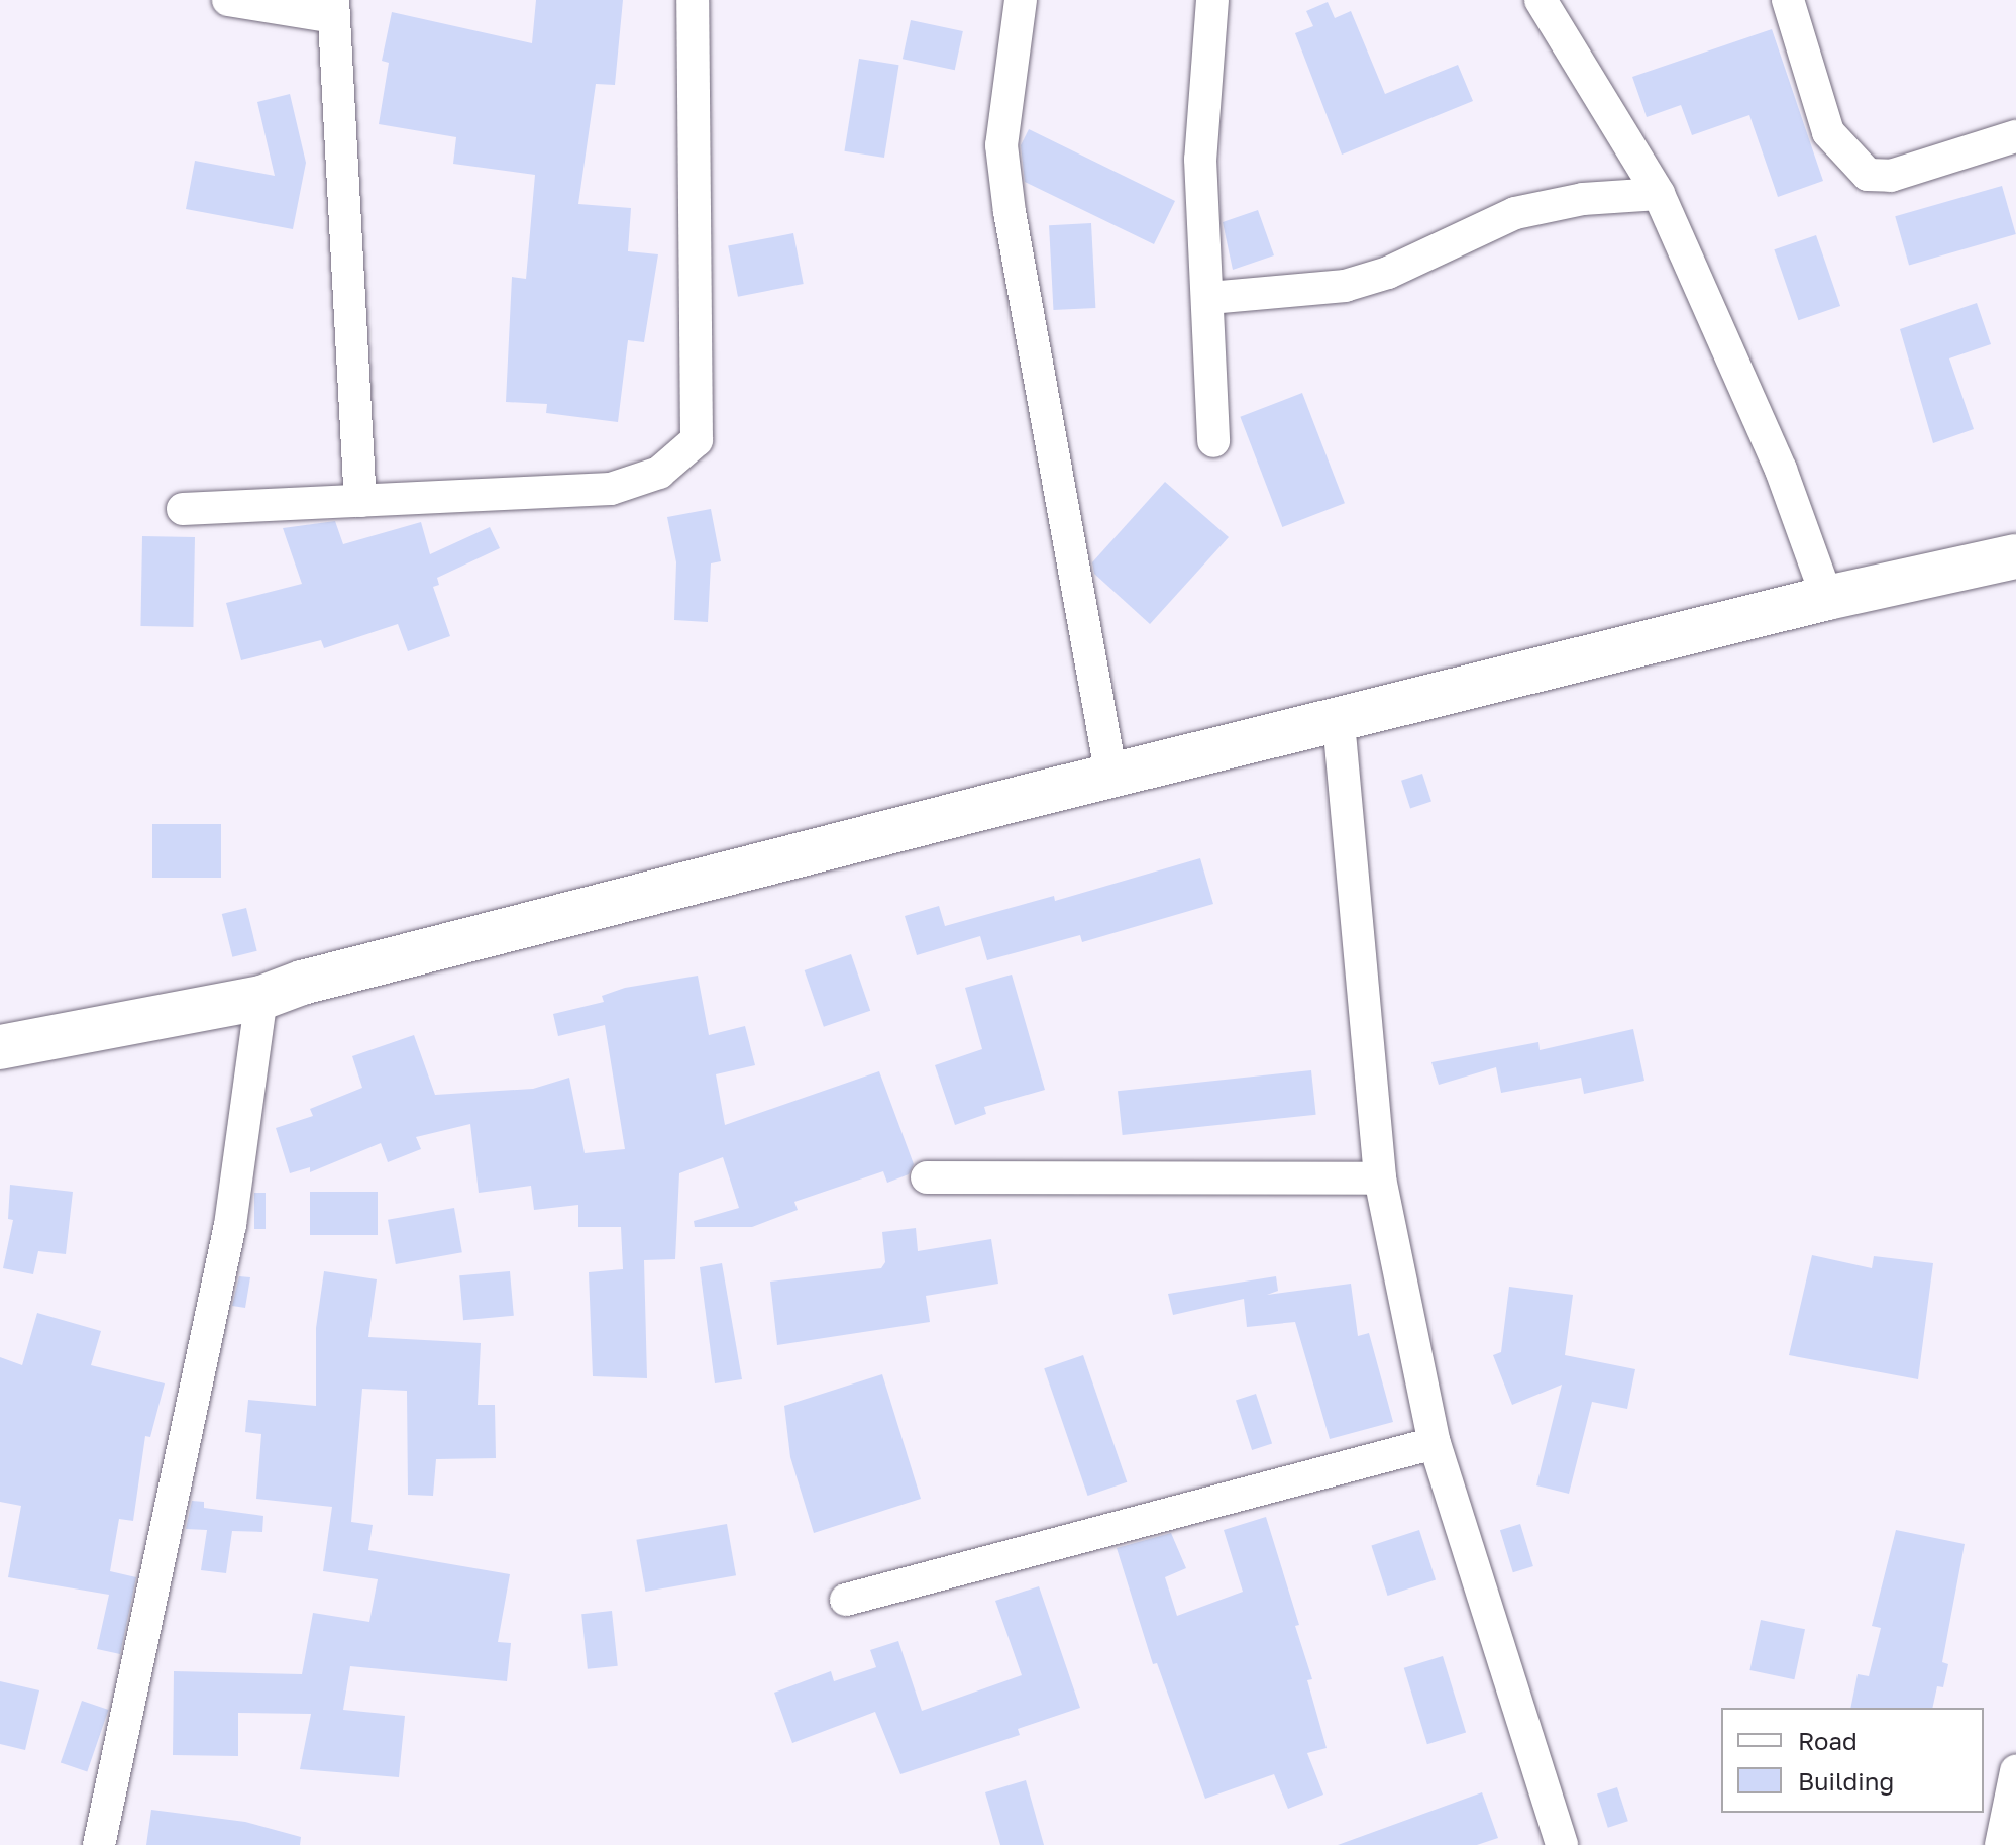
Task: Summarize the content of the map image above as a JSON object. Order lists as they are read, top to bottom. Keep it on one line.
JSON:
{"legend":["Road","Building"]}
